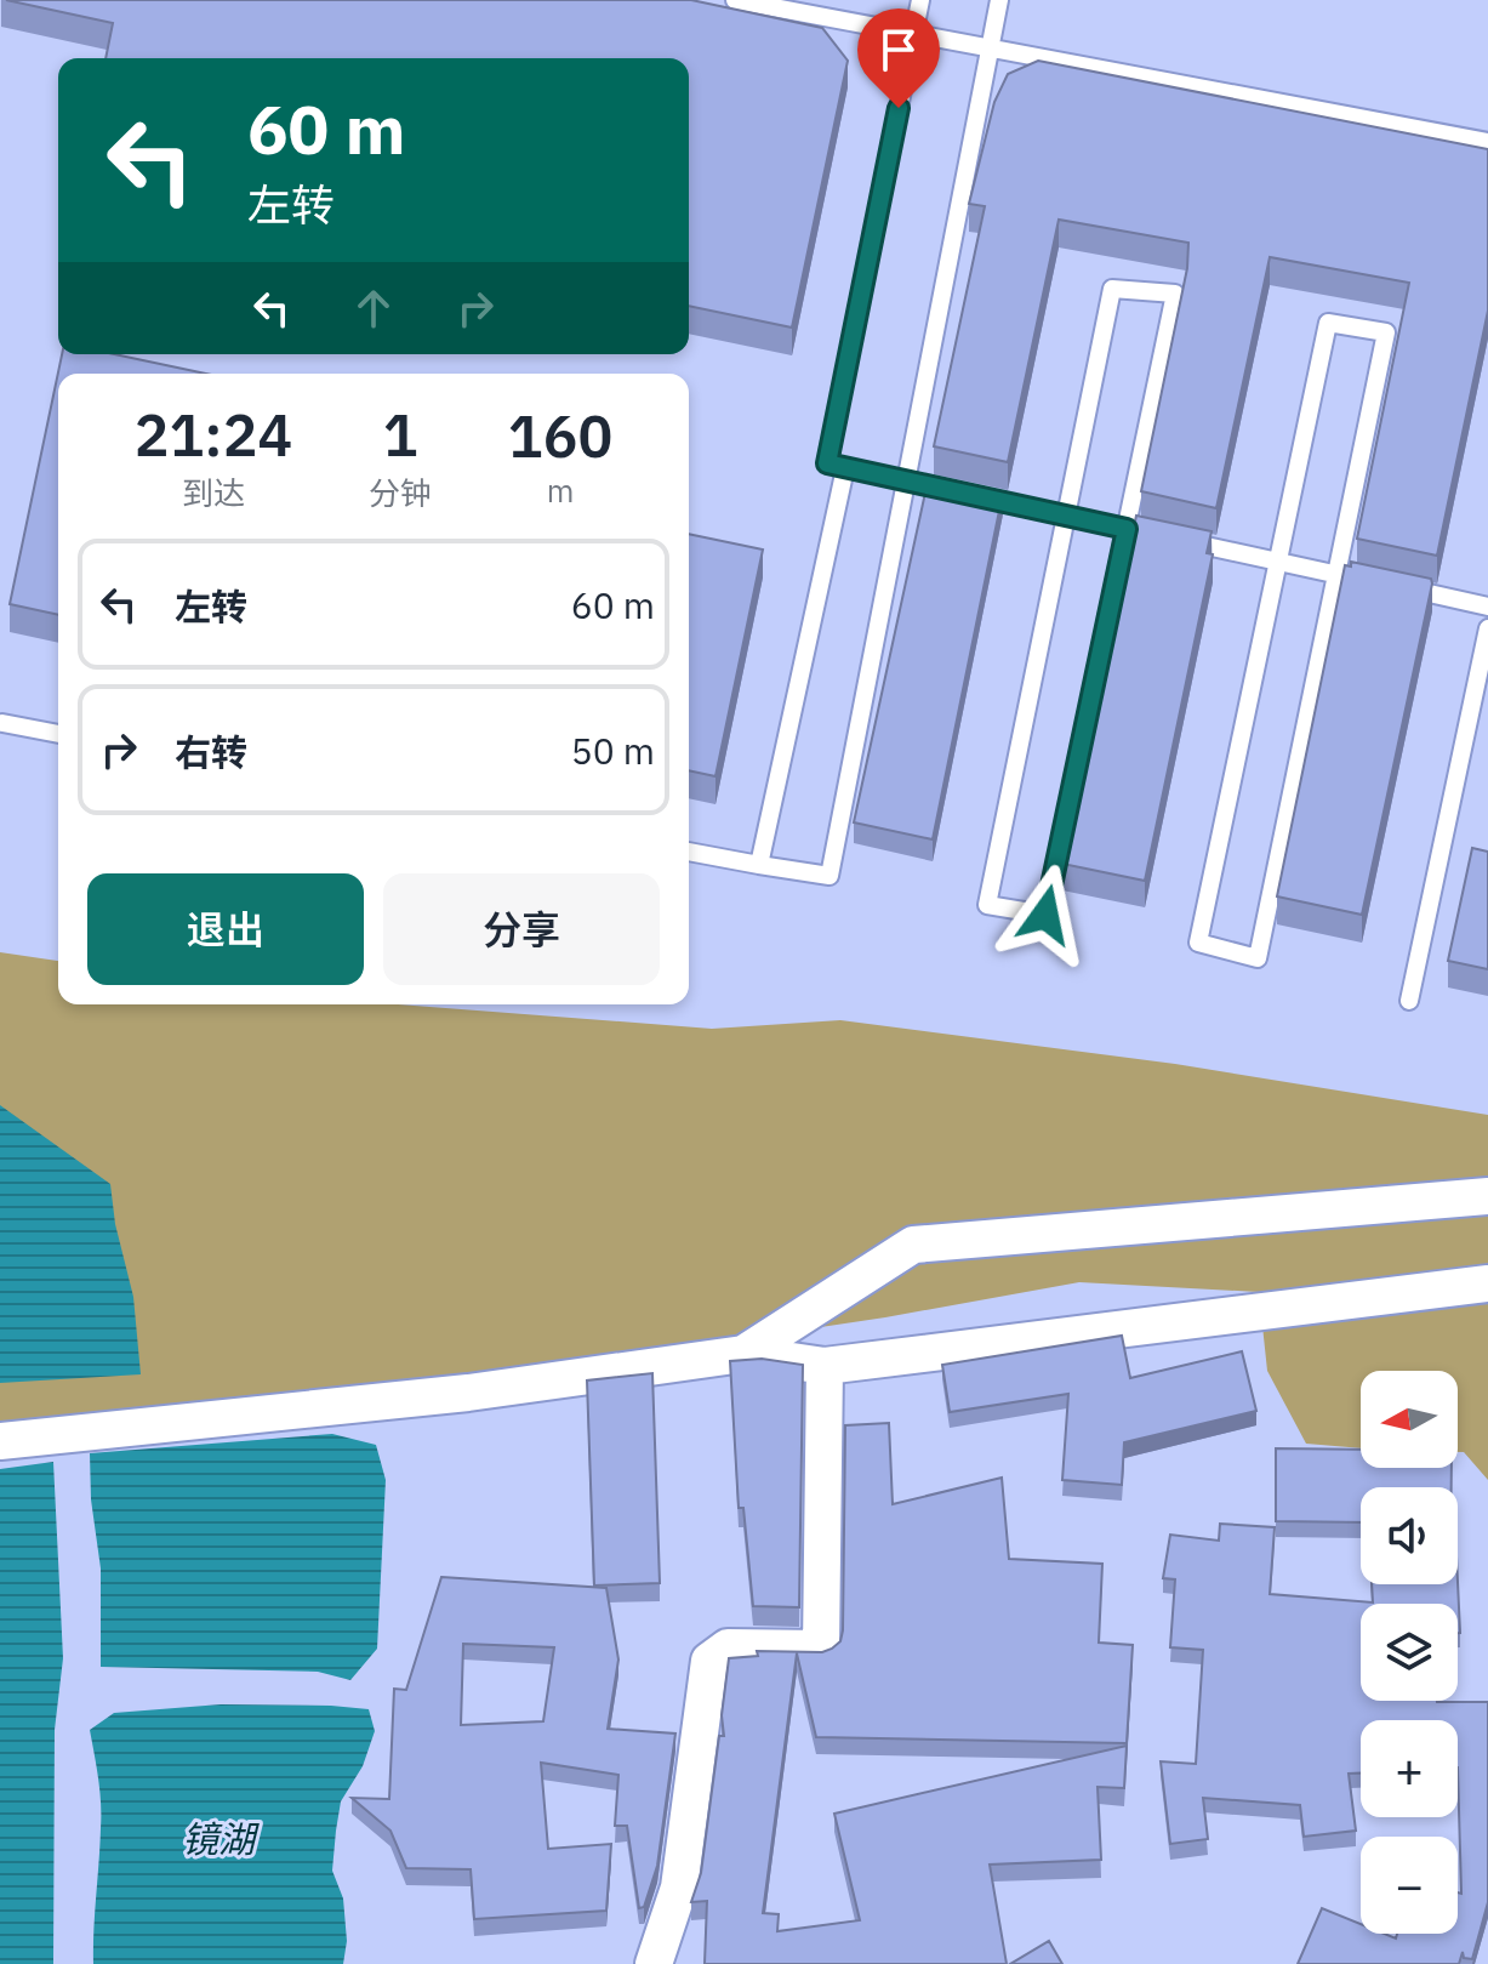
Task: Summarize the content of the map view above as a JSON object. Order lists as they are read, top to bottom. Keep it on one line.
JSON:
{"water":["镜湖"],"north":"left","page":{"turn":["60 m","左转"],"eta":["21:24","到达","1","分钟","160","m"],"list":[{"name":"左转","value":"60 m"},{"name":"右转","value":"50 m"}],"buttons":["退出","分享"],"map_buttons":["+","−"]}}
